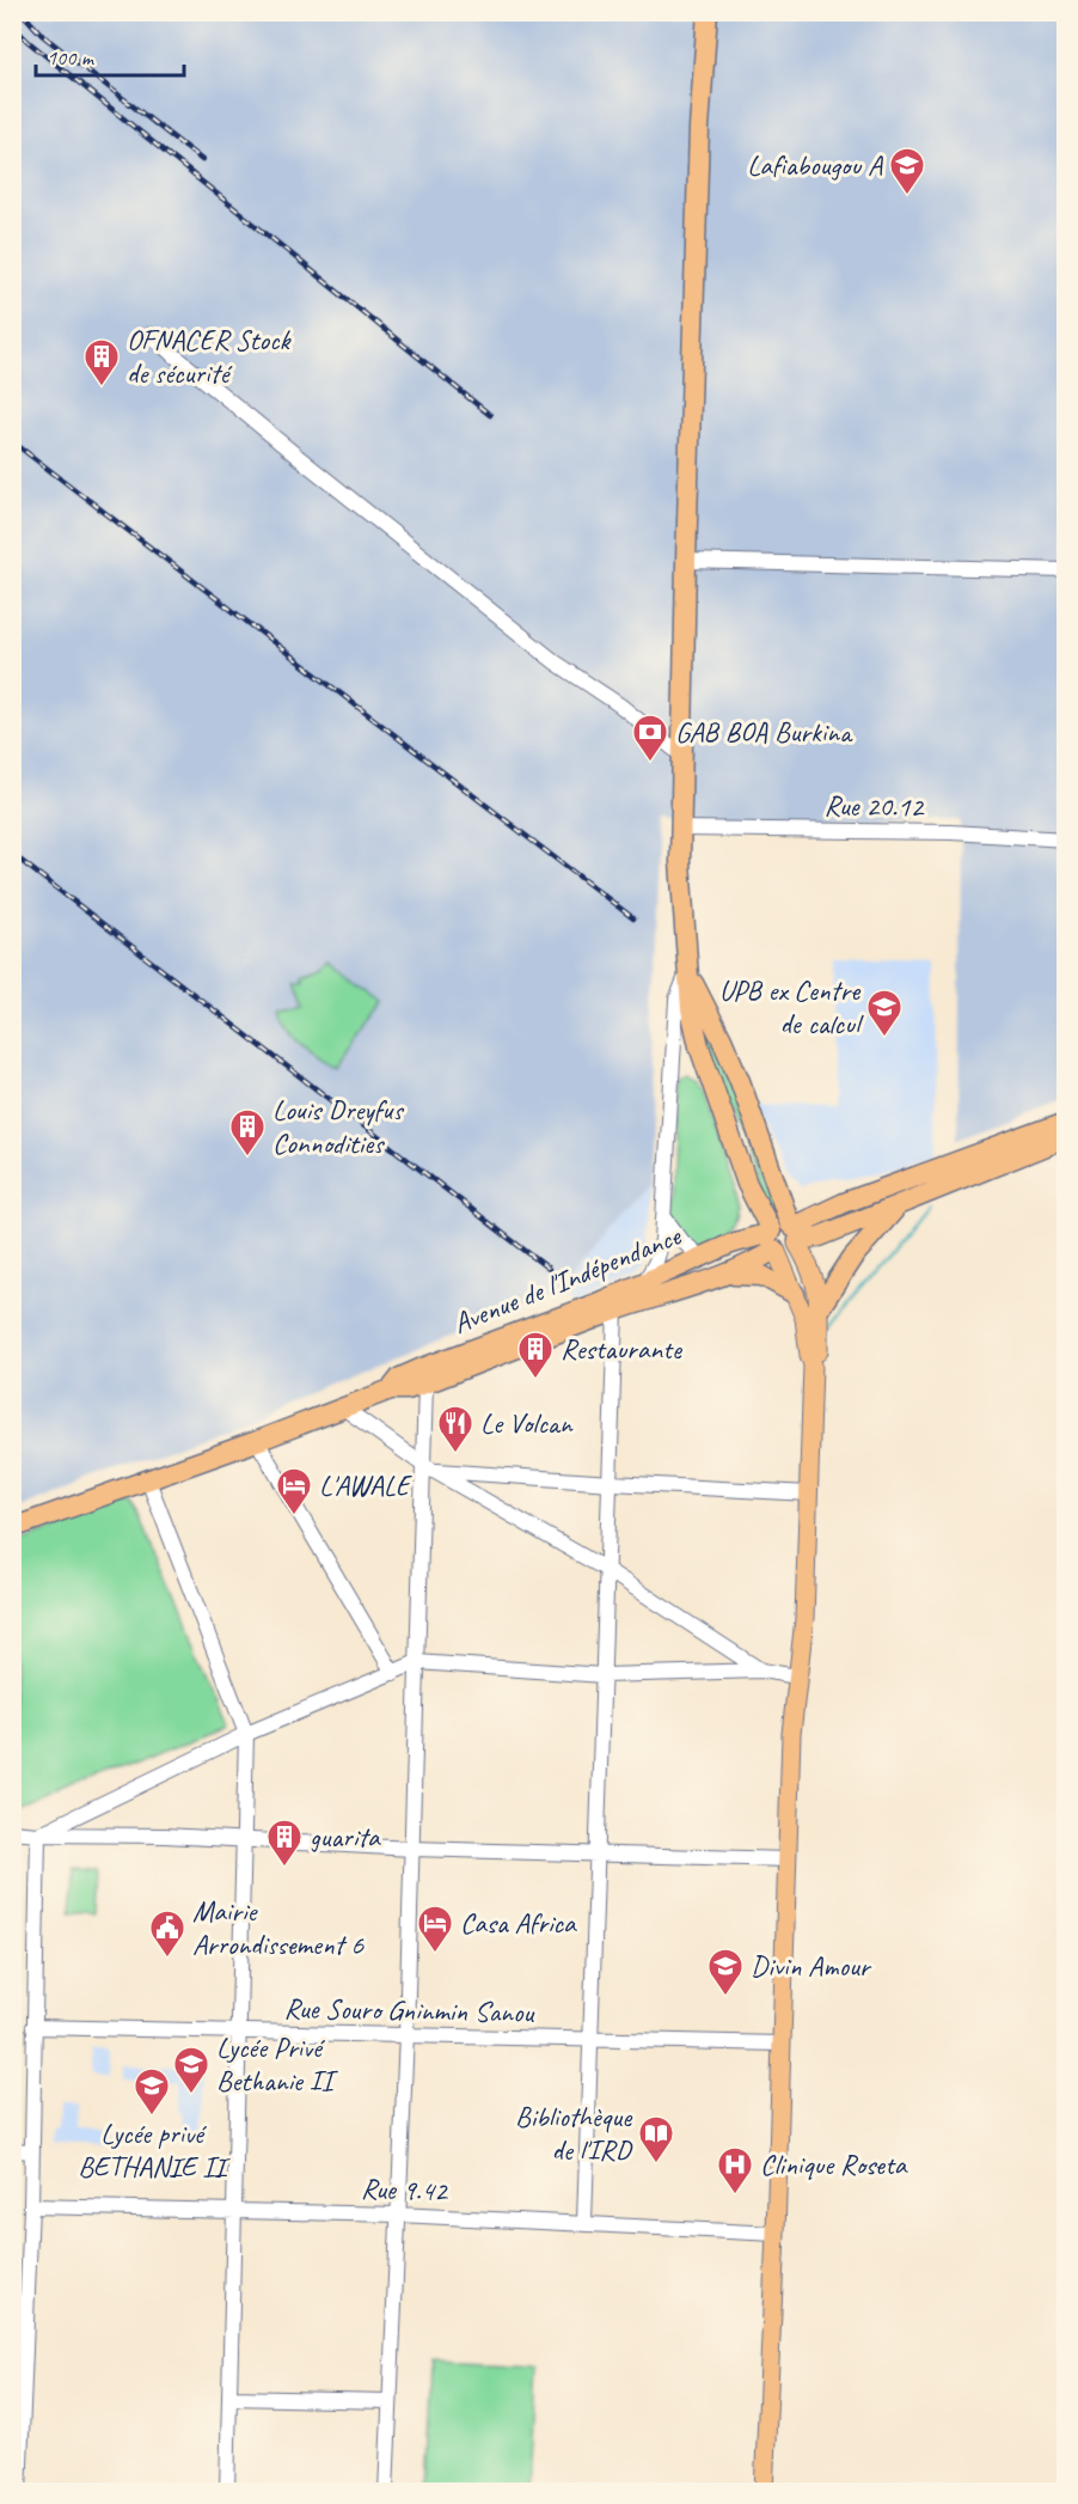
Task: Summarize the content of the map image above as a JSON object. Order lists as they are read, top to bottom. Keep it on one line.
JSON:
{"streets":{"highway":["Avenue de l'Indépendance"],"street":["Rue 20.12","Rue Souro Gninmin Sanou","Rue 9.42"]},"places":{"school or university":["Lafiabougou A","UPB ex Centre de calcul","Divin Amour","Lycée Privé Bethanie II","Lycée privé BETHANIE II"],"building":["OFNACER Stock de sécurité","Louis Dreyfus Connodities","Restaurante","guarita"],"bank":["GAB BOA Burkina"],"restaurant":["Le Volcan"],"hotel":["L'AWALE","Casa Africa"],"public building":["Mairie Arrondissement 6"],"library":["Bibliothèque de l'IRD"],"hospital":["Clinique Roseta"]},"scale_bar":"100 m"}
